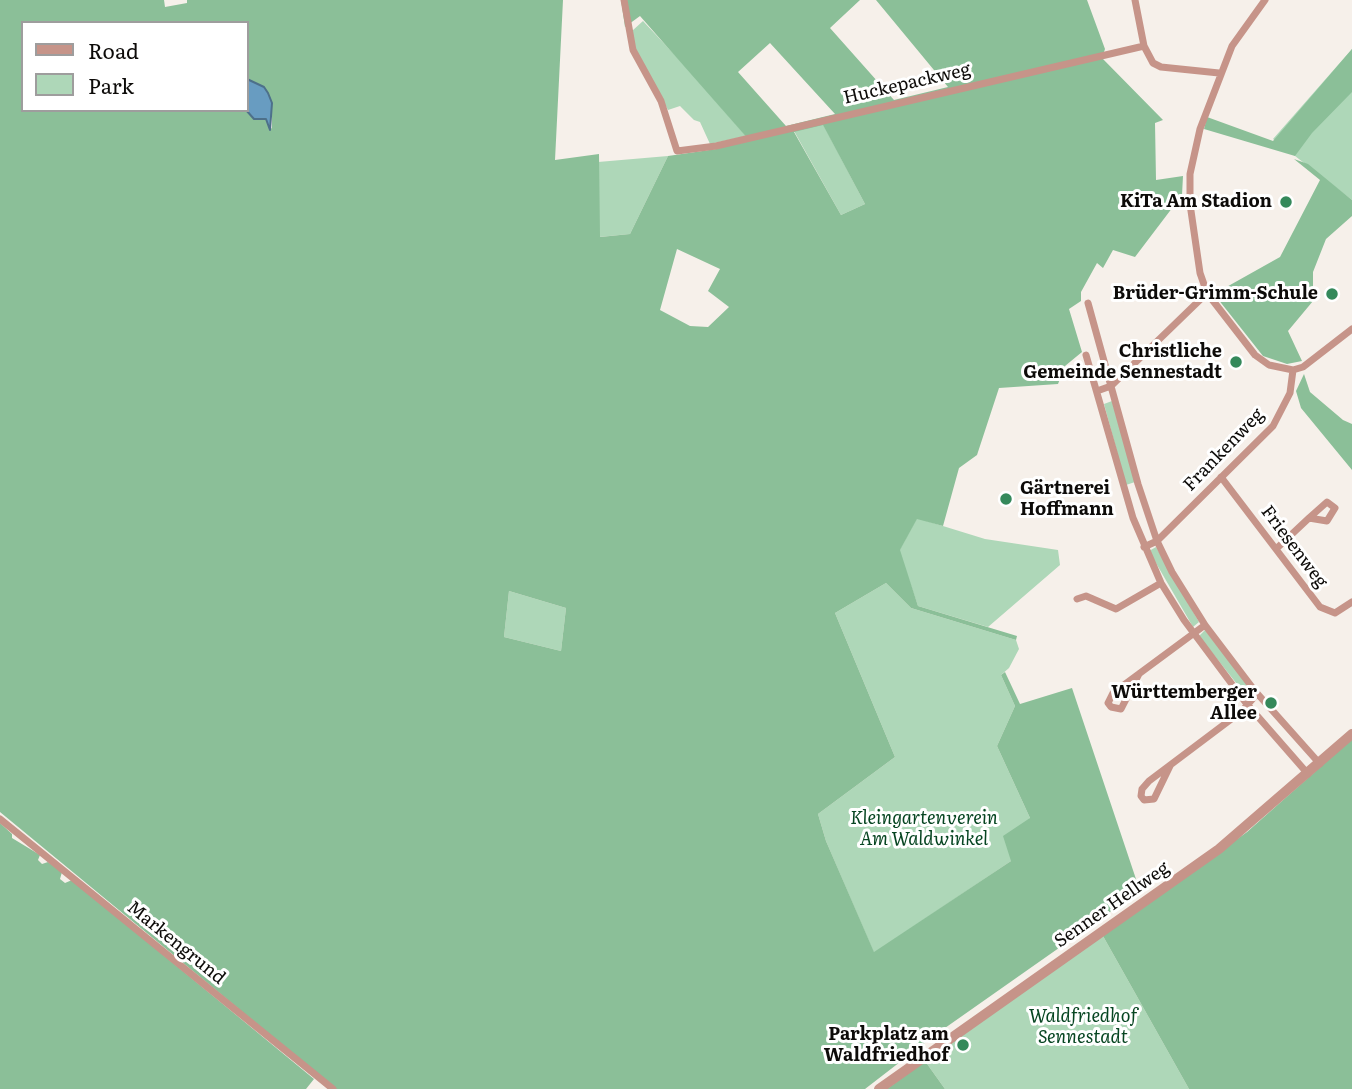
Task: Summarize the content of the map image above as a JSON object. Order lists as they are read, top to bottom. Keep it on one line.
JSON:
{"streets":{"street":["Huckepackweg","Frankenweg","Friesenweg","Senner Hellweg","Markengrund"]},"crossings":[["Frankenweg","Friesenweg"]],"parks":["Kleingartenverein Am Waldwinkel","Waldfriedhof Sennestadt"],"places":["KiTa Am Stadion","Brüder-Grimm-Schule","Christliche Gemeinde Sennestadt","Gärtnerei Hoffmann","Württemberger Allee","Parkplatz am Waldfriedhof"],"legend":["Road","Park"]}
